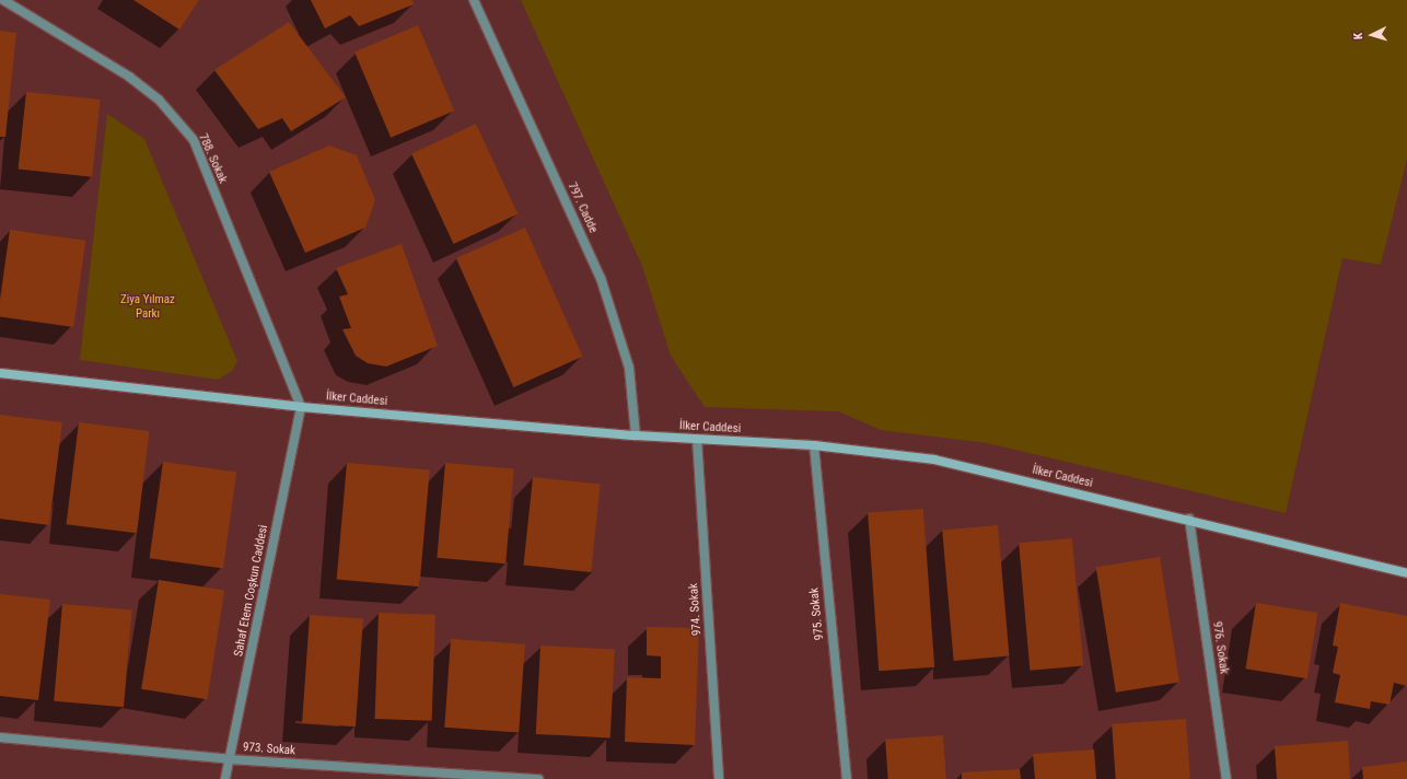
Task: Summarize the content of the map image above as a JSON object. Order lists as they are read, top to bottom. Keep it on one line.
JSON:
{"streets":{"main road":["İlker Caddesi"],"street":["788. Sokak","797. Cadde","Sahaf Etem Coşkun Caddesi","974. Sokak","975. Sokak","976. Sokak","973. Sokak"]},"crossings":[["788. Sokak","İlker Caddesi"],["788. Sokak","Sahaf Etem Coşkun Caddesi"],["797. Cadde","İlker Caddesi"],["İlker Caddesi","Sahaf Etem Coşkun Caddesi"],["İlker Caddesi","974. Sokak"],["İlker Caddesi","975. Sokak"],["İlker Caddesi","976. Sokak"],["Sahaf Etem Coşkun Caddesi","973. Sokak"]],"parks":["Ziya Yılmaz Parkı"],"north":"left"}
